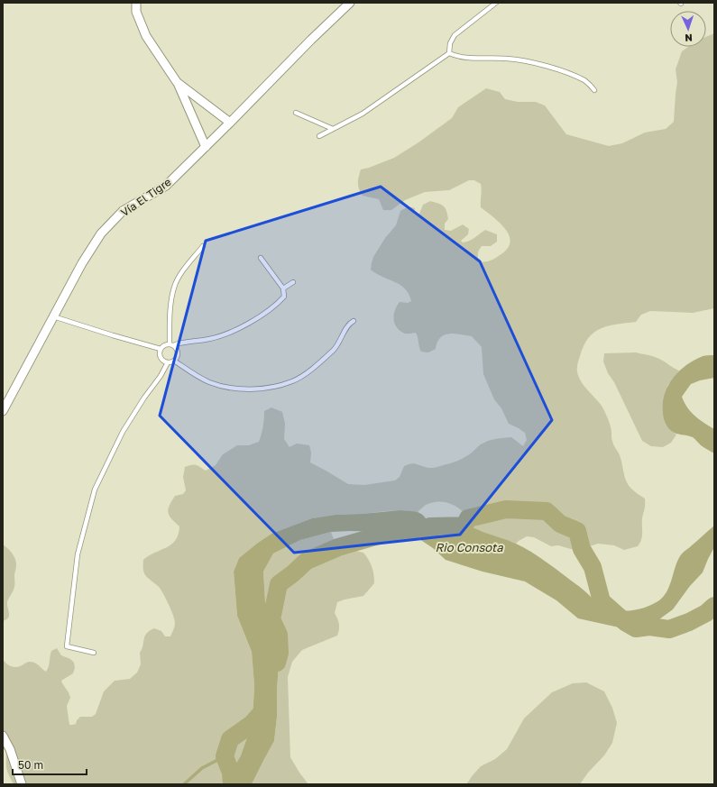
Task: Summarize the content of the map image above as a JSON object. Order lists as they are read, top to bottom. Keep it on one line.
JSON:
{"streets":{"street":["Vía El Tigre"]},"water":["Rio Consota"],"scale_bar":"50 m","north":"bottom"}
